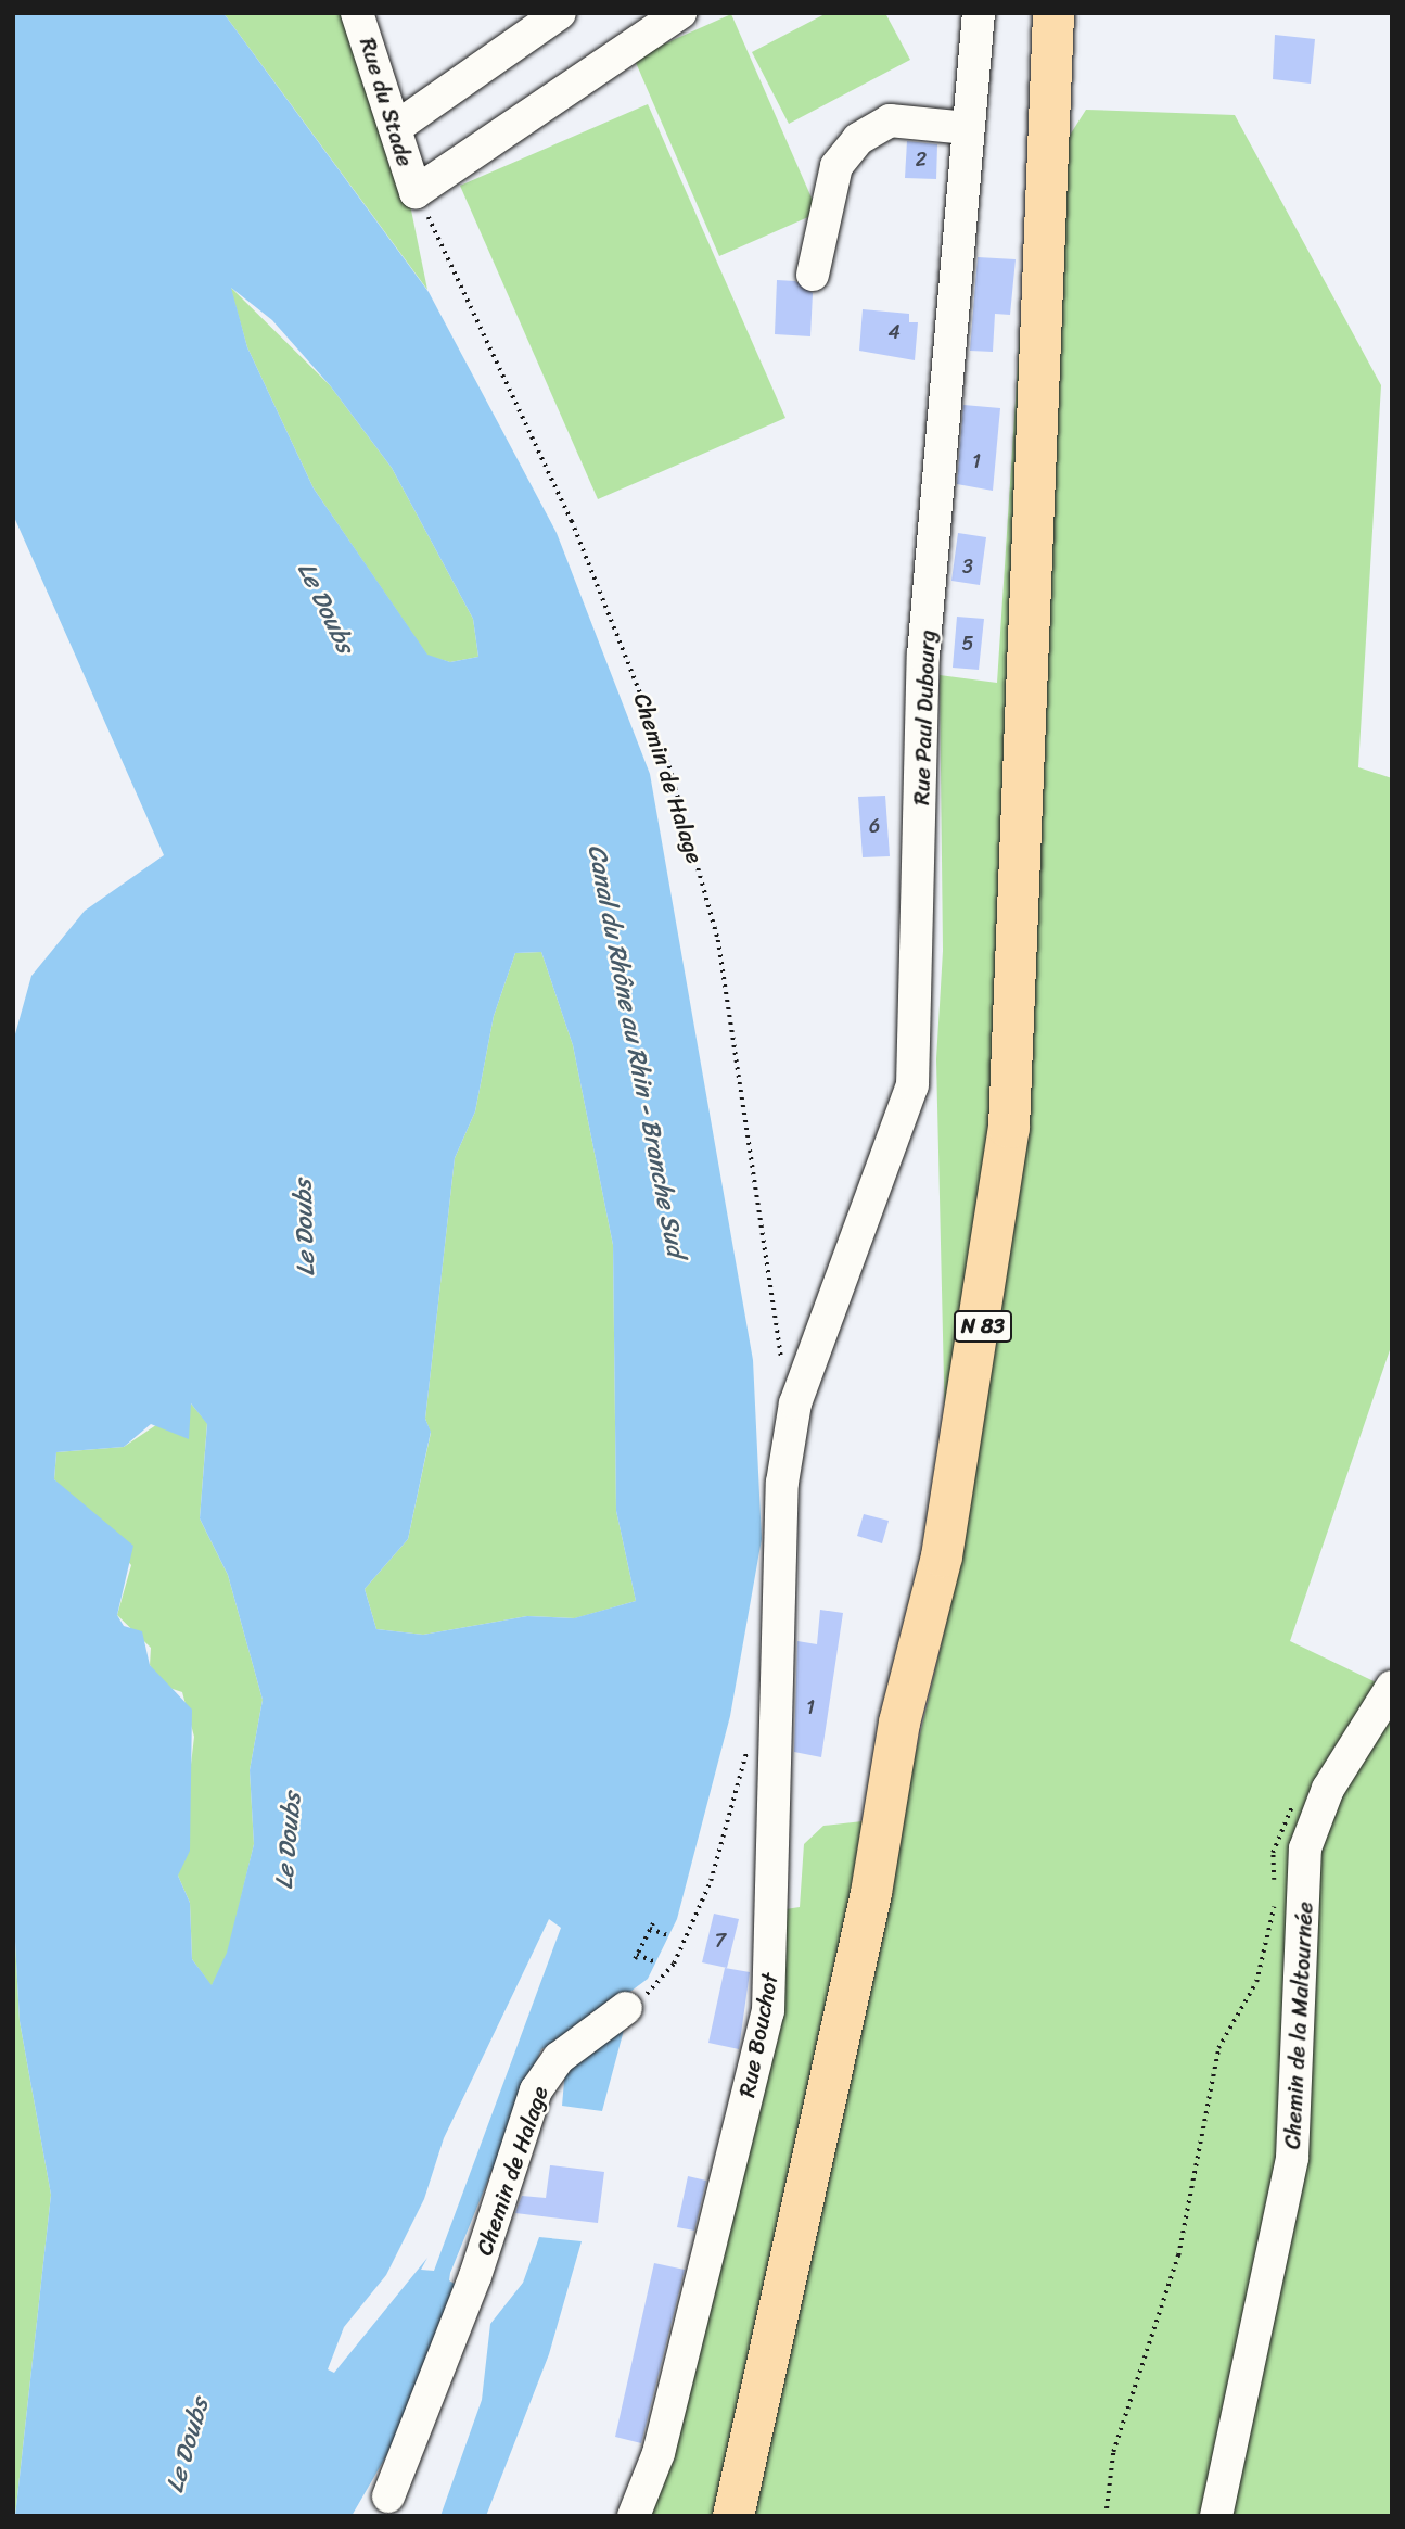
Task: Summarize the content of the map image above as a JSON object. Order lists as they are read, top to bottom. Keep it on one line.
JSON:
{"streets":{"main road":["N 83"],"street":["Rue du Stade","Rue Paul Dubourg","Chemin de Halage","Chemin de la Maltournée","Rue Bouchot"]},"crossings":[["Rue du Stade","Chemin de Halage"],["Rue Paul Dubourg","Rue Bouchot"]],"water":["Le Doubs","Canal du Rhône au Rhin - Branche Sud"],"house_numbers":["2","4","1","3","5","6","1","7"]}
